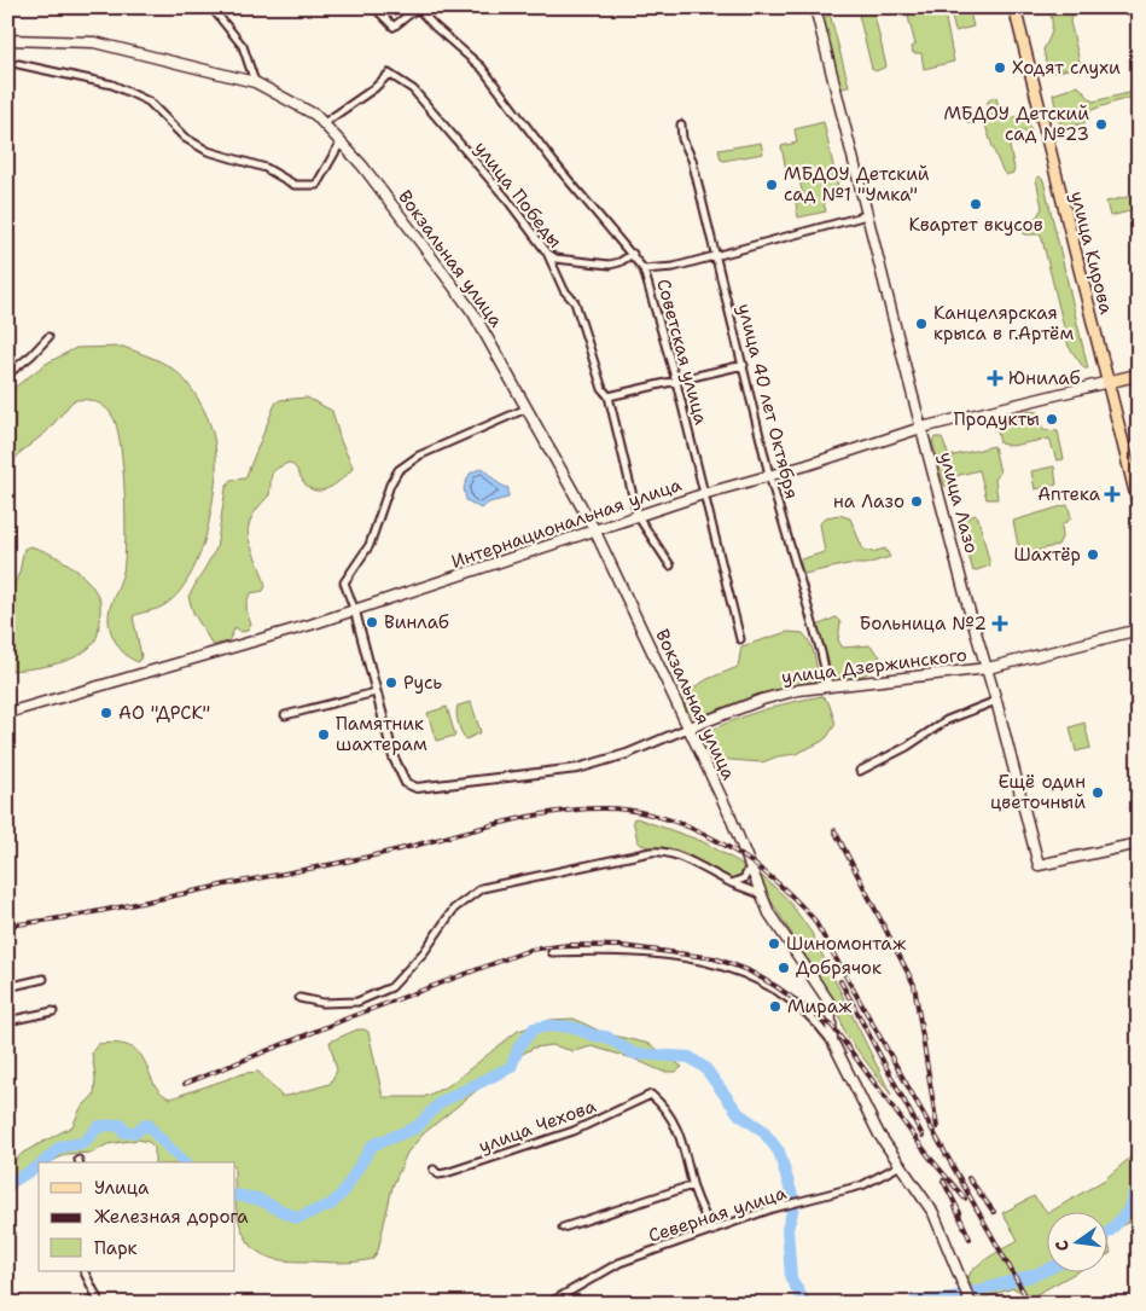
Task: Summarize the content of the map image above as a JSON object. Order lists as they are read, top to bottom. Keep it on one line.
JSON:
{"streets":{"main road":["улица Кирова","Вокзальная улица","улица Лазо","Интернациональная улица","улица Дзержинского"],"street":["улица Победы","Советская улица","улица 40 лет Октября","улица Чехова","Северная улица"]},"crossings":[["улица Победы","Вокзальная улица"],["улица Победы","Интернациональная улица"],["улица Кирова","Интернациональная улица"],["Вокзальная улица","Интернациональная улица"],["Вокзальная улица","улица Дзержинского"],["Вокзальная улица","Северная улица"],["Советская улица","Интернациональная улица"],["улица 40 лет Октября","Интернациональная улица"],["улица 40 лет Октября","улица Дзержинского"],["улица Лазо","Интернациональная улица"],["улица Лазо","улица Дзержинского"],["Интернациональная улица","улица Дзержинского"]],"places":{"other":["Ходят слухи","МБДОУ Детский сад №23","МБДОУ Детский сад №1 \"Умка\"","Квартет вкусов","Канцелярская крыса в г.Артём","Продукты","на Лазо","Шахтёр","Винлаб","Русь","АО \"ДРСК\"","Памятник шахтерам","Ещё один цветочный","Шиномонтаж","Добрячок","Мираж"],"health":["Юнилаб","Аптека","Больница №2"]},"legend":["Улица","Железная дорога","Парк"],"north":"left"}
